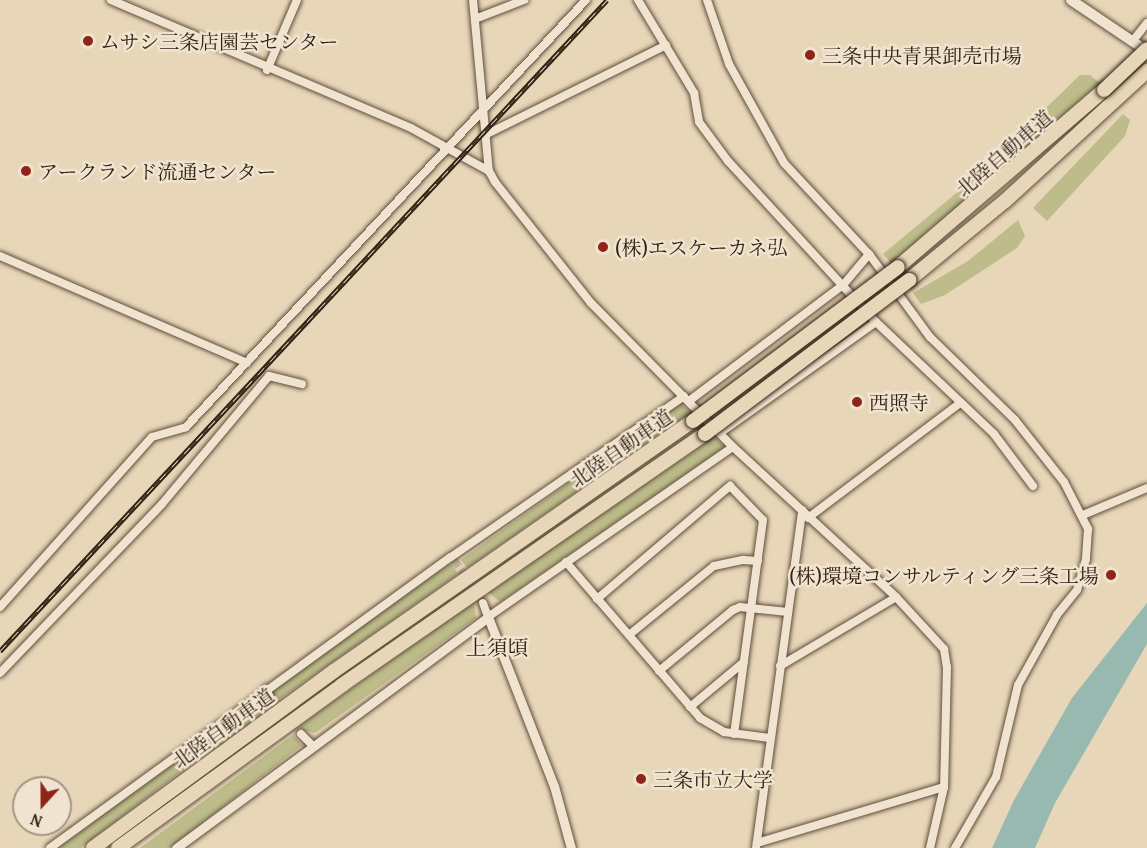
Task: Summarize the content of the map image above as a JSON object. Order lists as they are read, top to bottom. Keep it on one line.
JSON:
{"streets":{"highway":["北陸自動車道"]},"districts":["上須頃"],"places":["ムサシ三条店園芸センター","三条中央青果卸売市場","アークランド流通センター","(株)エスケーカネ弘","西照寺","(株)環境コンサルティング三条工場","三条市立大学"],"north":"bottom"}
